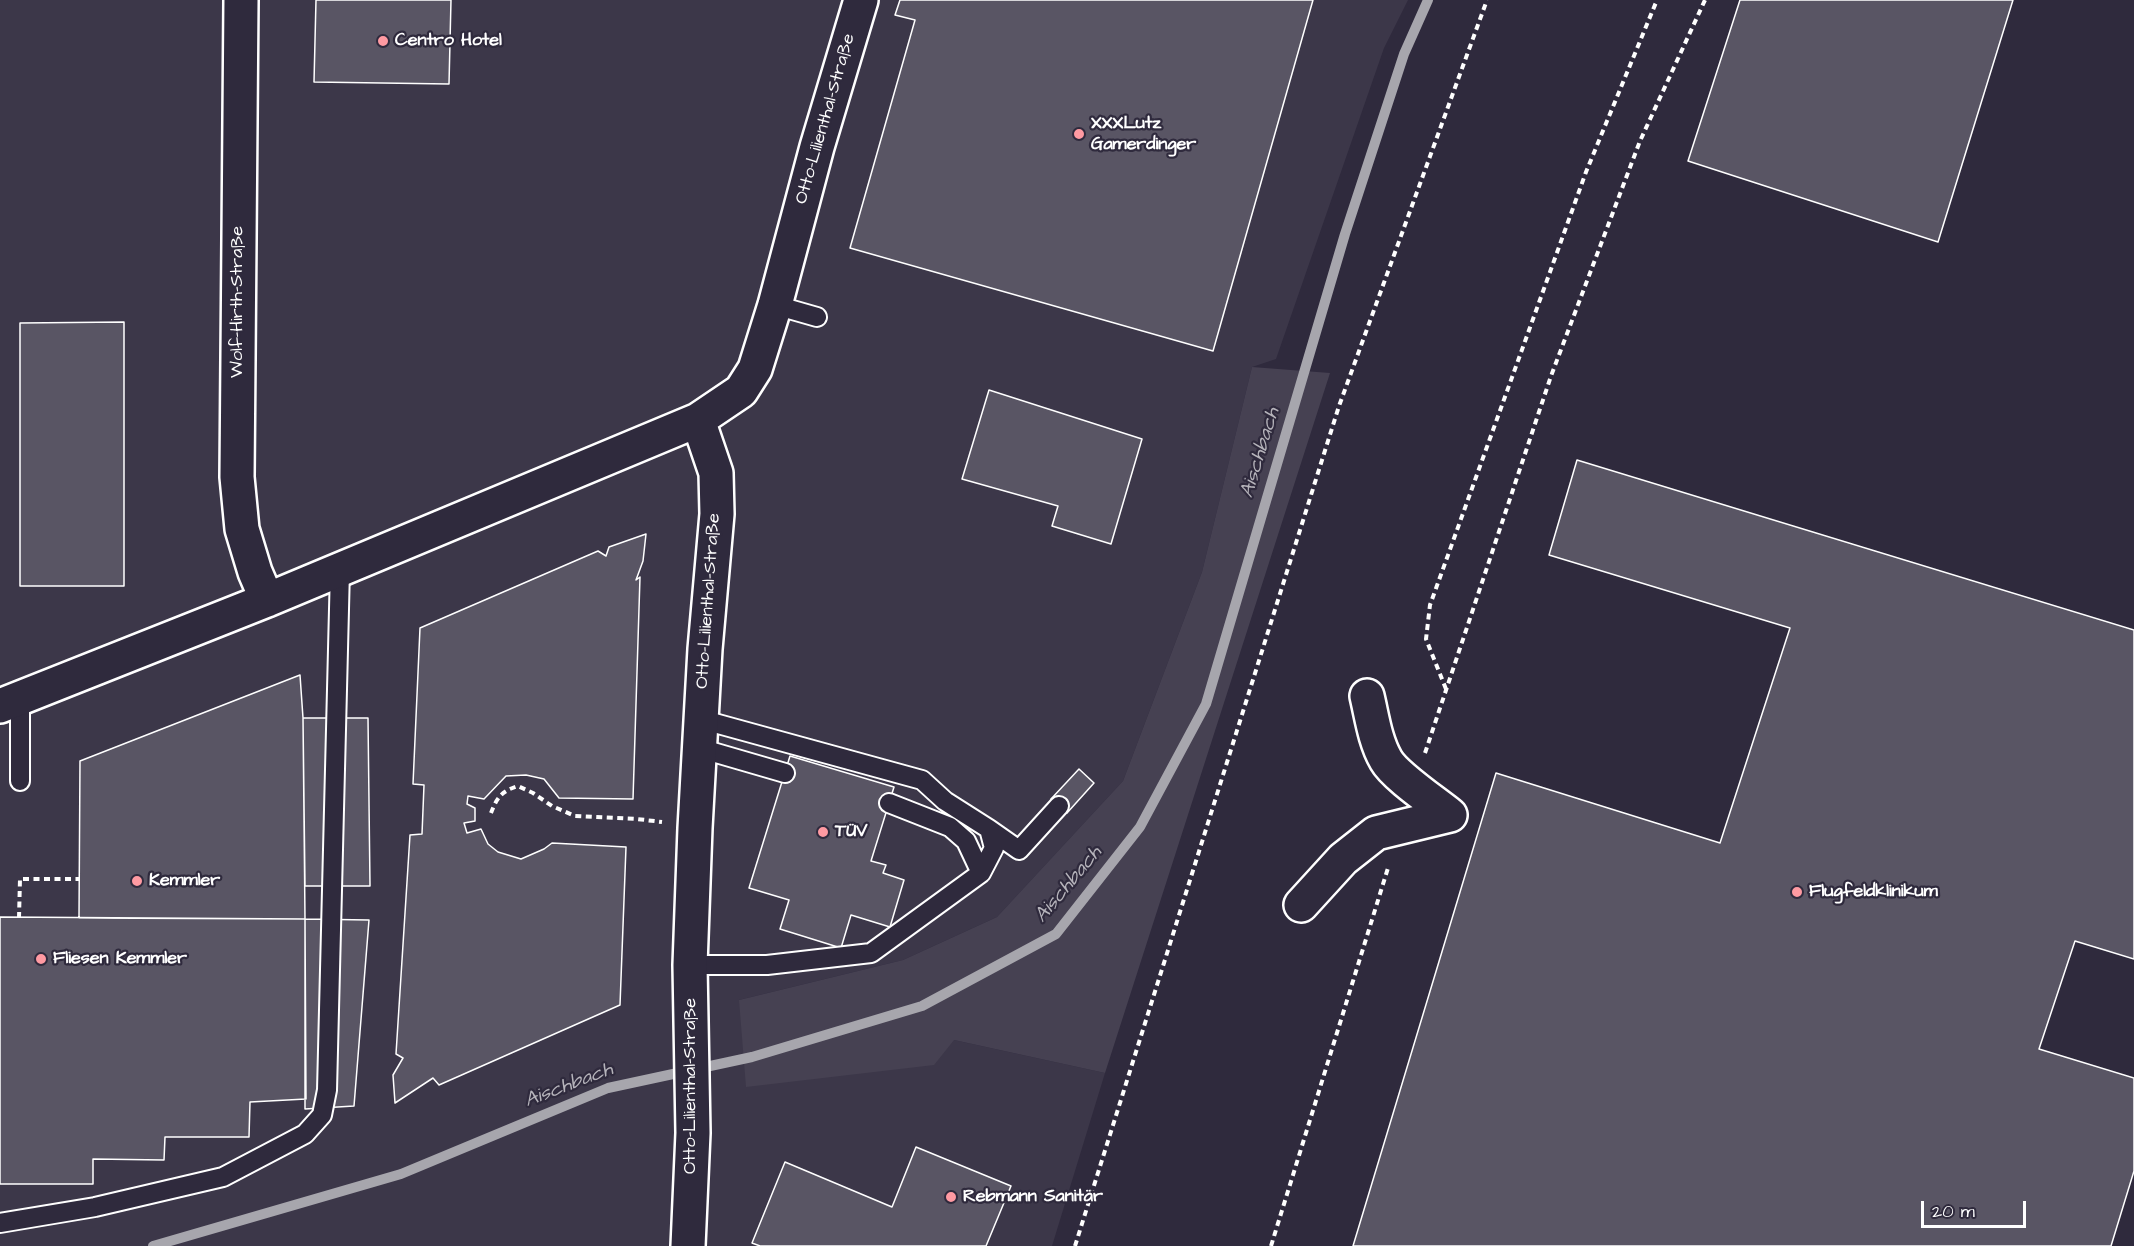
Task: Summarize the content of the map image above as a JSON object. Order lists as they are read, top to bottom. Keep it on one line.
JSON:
{"streets":{"street":["Otto-Lilienthal-Straße","Wolf-Hirth-Straße"]},"water":["Aischbach"],"places":["Centro Hotel","XXXLutz Gamerdinger","TÜV","Kemmler","Flugfeldklinikum","Fliesen Kemmler","Rebmann Sanitär"],"scale_bar":"20 m"}
